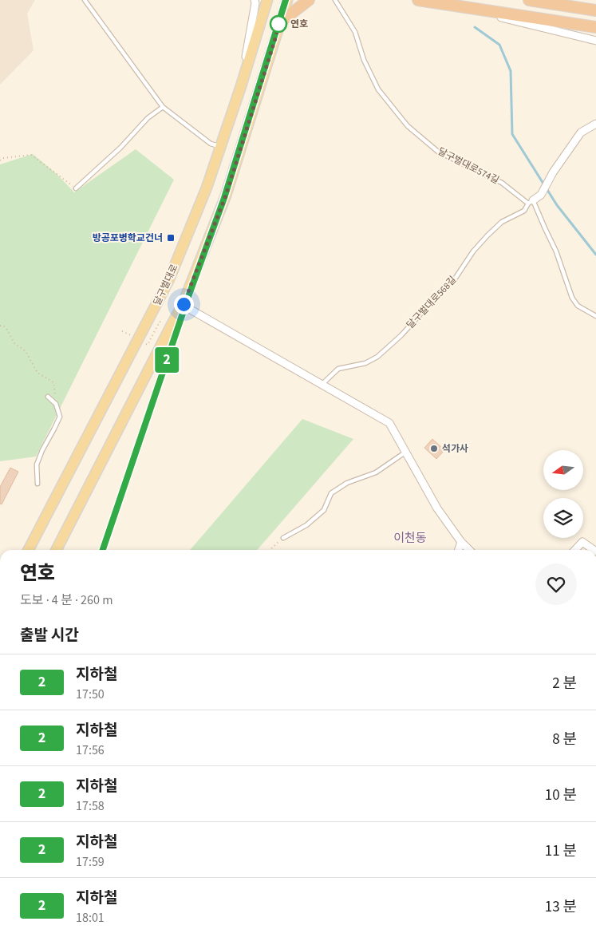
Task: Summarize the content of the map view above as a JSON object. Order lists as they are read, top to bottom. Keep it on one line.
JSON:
{"streets":{"main road":["달구벌대로"],"lane":["달구벌대로574길","달구벌대로568길"]},"crossings":[["달구벌대로574길","달구벌대로568길"]],"districts":["이천동"],"places":{"other":["연호","석가사"],"transit":["방공포병학교건너"]},"lines":["metro line 2"],"north":"left","page":{"on_map":"2","heading":[["연호","도보 · 4 분 · 260 m"],"출발 시간"],"list":[{"mark":"2","name":"지하철","note":"17:50","value":"2 분"},{"mark":"2","name":"지하철","note":"17:56","value":"8 분"},{"mark":"2","name":"지하철","note":"17:58","value":"10 분"},{"mark":"2","name":"지하철","note":"17:59","value":"11 분"},{"mark":"2","name":"지하철","note":"18:01","value":"13 분"}]}}
